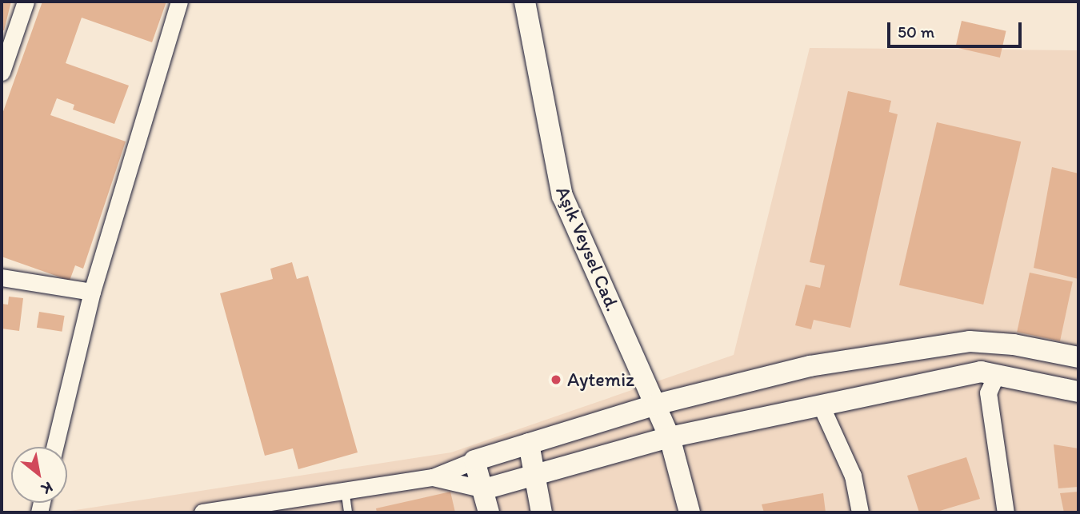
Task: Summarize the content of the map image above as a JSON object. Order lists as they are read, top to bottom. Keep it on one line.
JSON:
{"streets":{"street":["Aşık Veysel Cad."]},"places":["Aytemiz"],"scale_bar":"50 m","north":"bottom right"}
